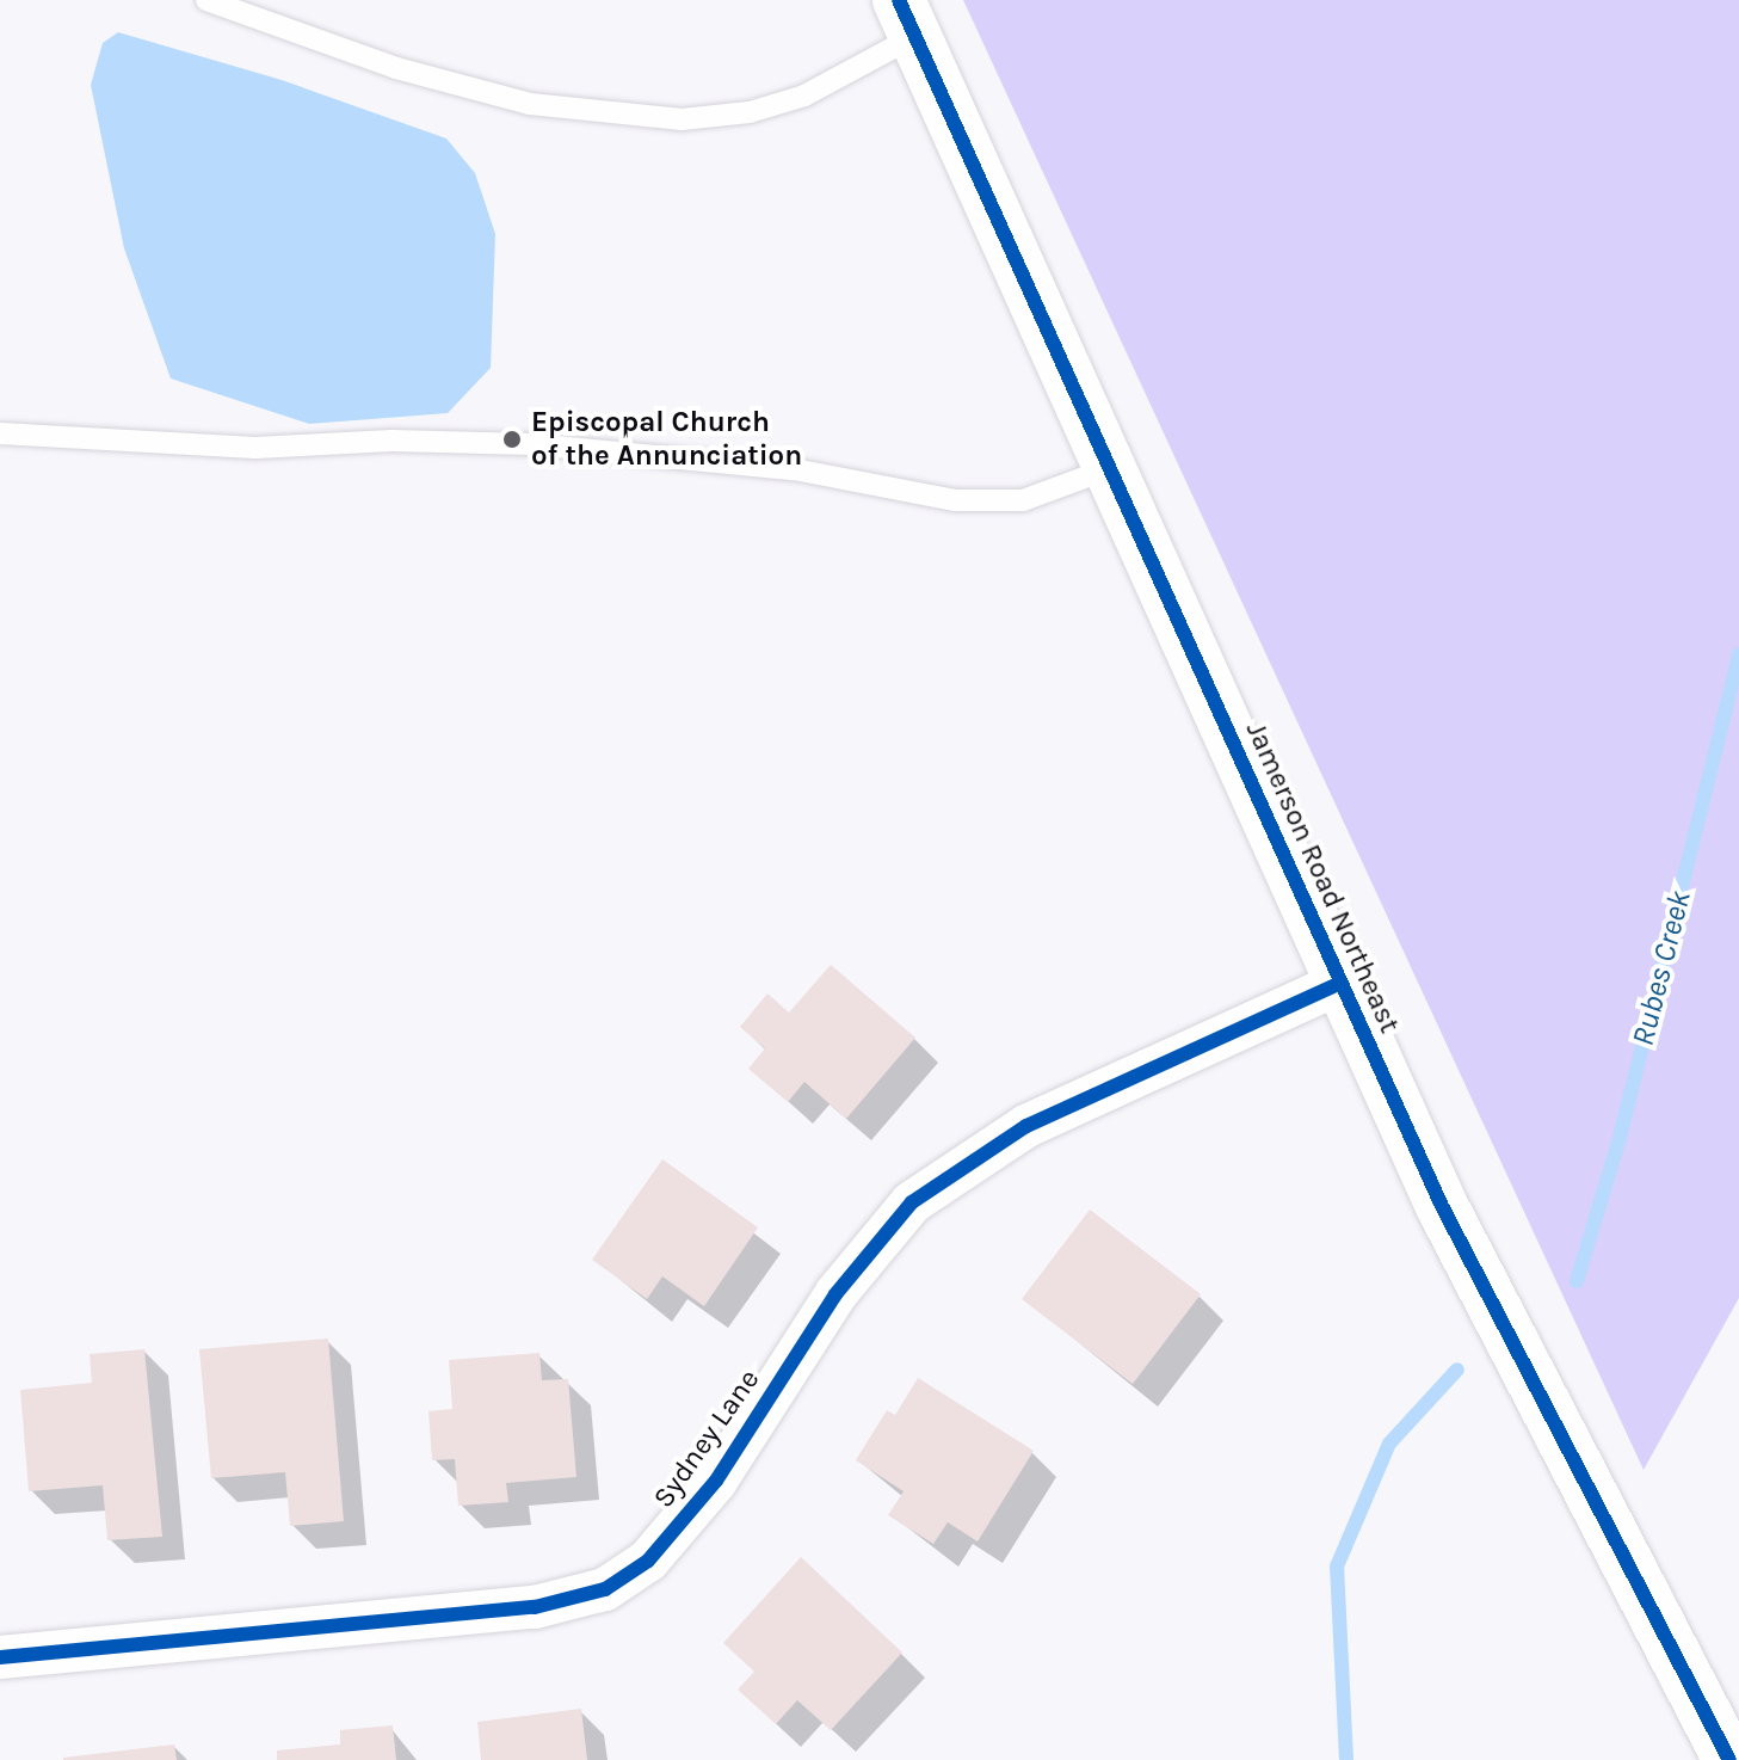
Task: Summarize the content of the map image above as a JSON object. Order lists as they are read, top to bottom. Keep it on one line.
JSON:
{"streets":{"street":["Jamerson Road Northeast","Sydney Lane"]},"crossings":[["Jamerson Road Northeast","Sydney Lane"]],"water":["Rubes Creek"],"places":["Episcopal Church of the Annunciation"]}
